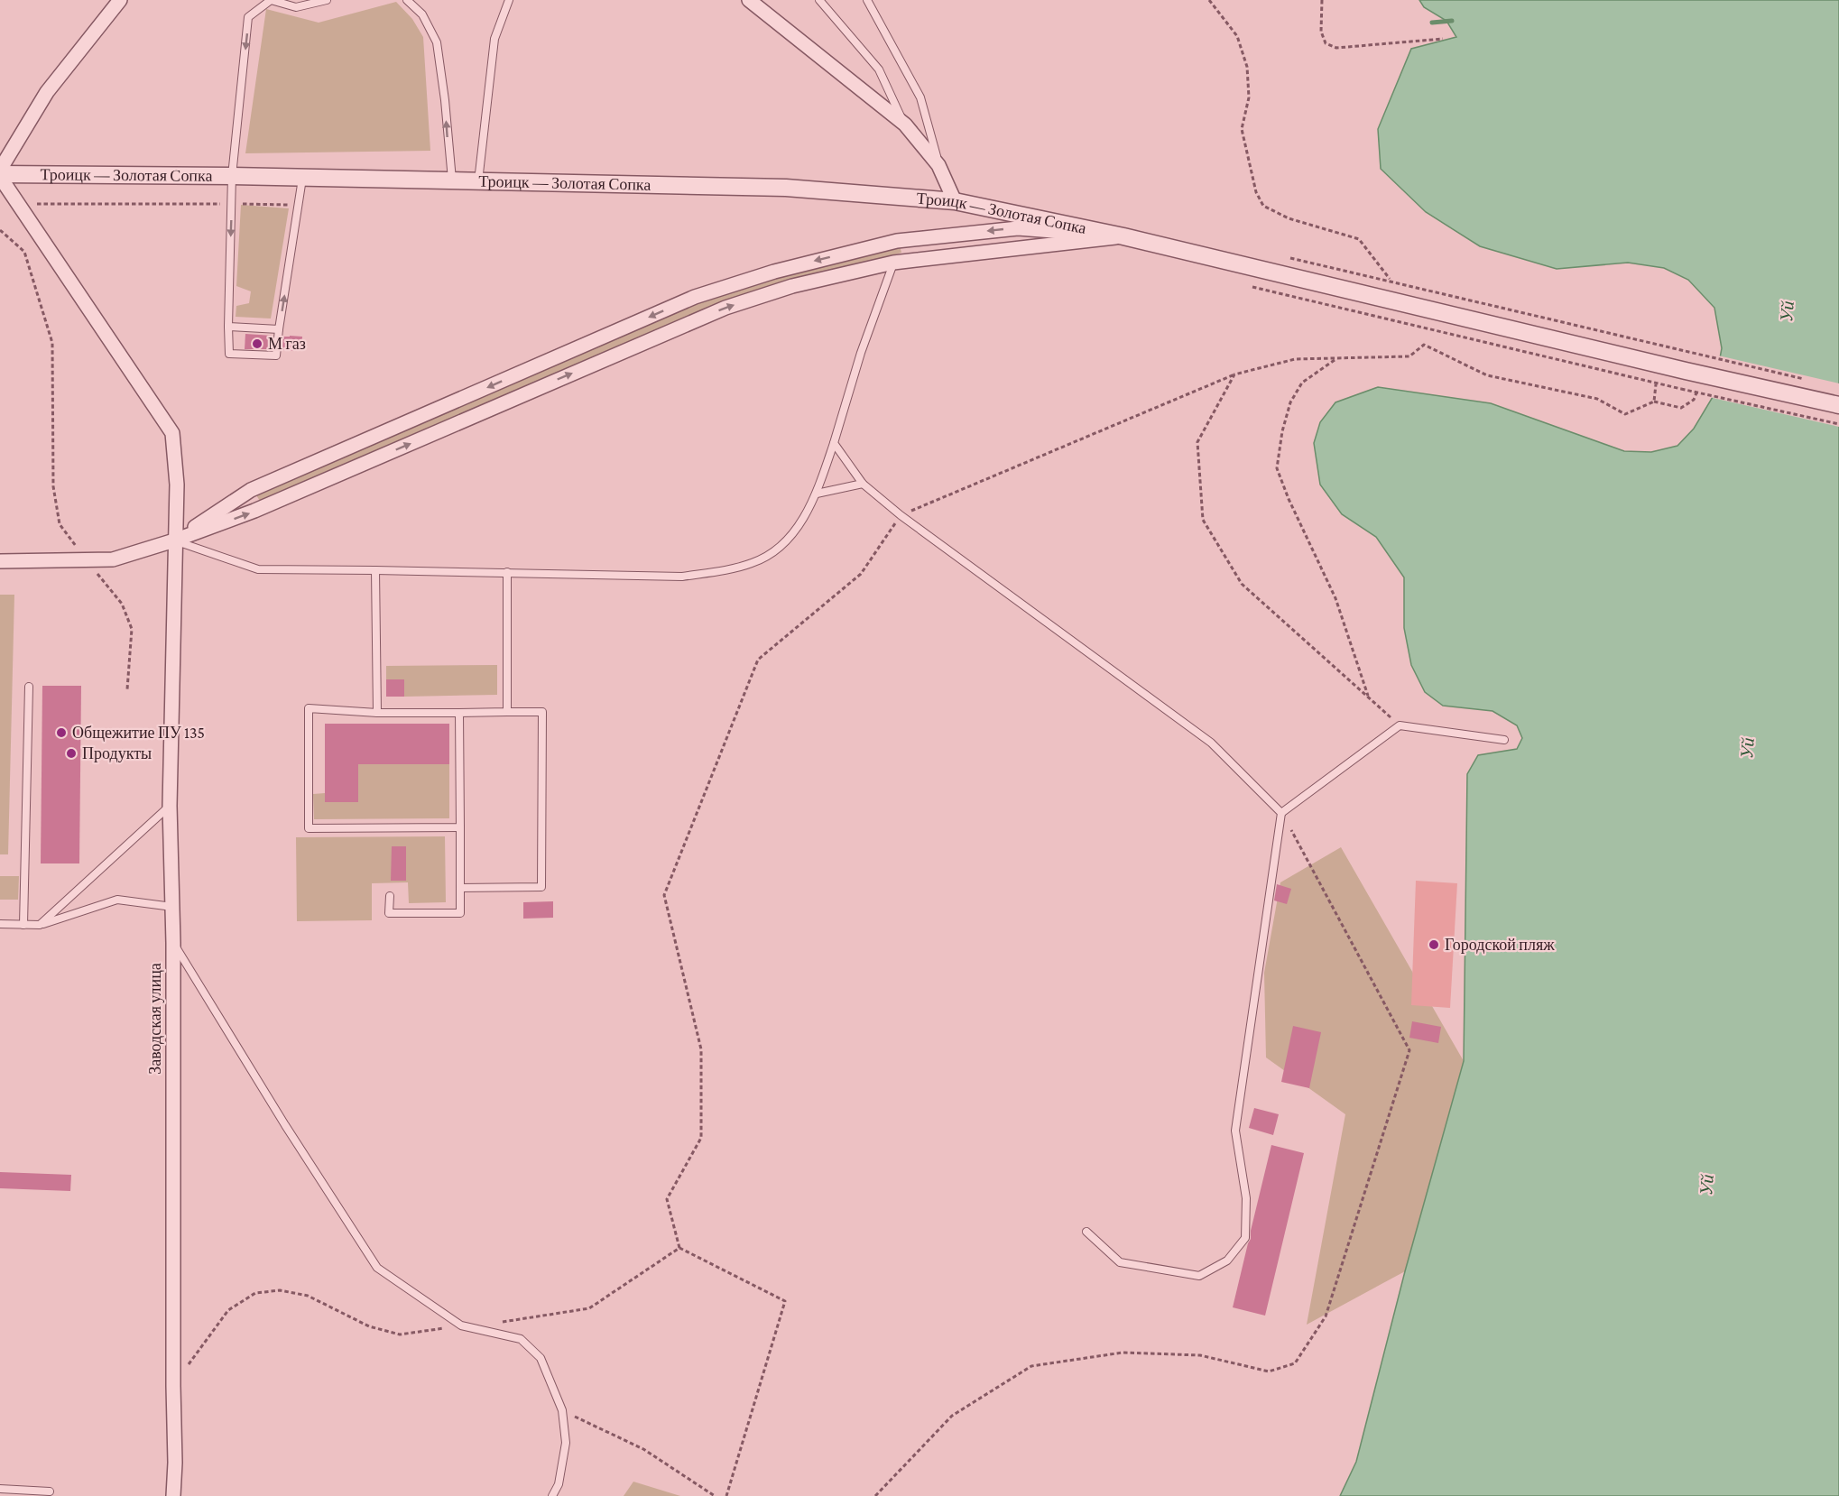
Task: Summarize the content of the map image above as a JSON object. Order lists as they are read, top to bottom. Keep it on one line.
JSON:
{"streets":{"street":["Троицк — Золотая Сопка","Заводская улица"]},"crossings":[["Троицк — Золотая Сопка","Заводская улица"]],"water":["Уй"],"places":["М газ","Общежитие ПУ 135","Продукты","Городской пляж"]}
